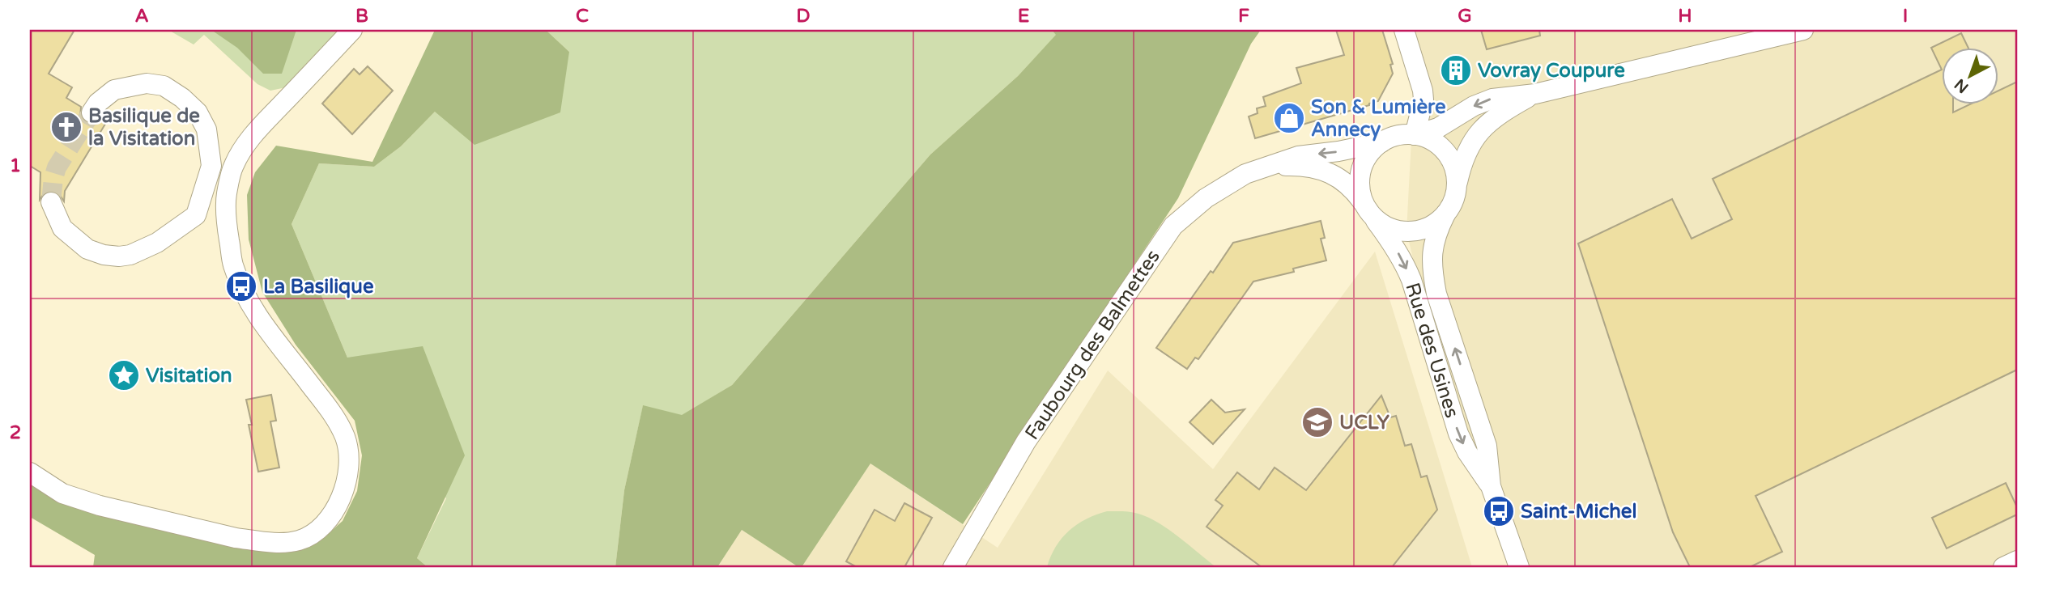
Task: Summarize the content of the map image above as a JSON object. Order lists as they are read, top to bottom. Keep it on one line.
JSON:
{"streets":{"street":["Faubourg des Balmettes","Rue des Usines"]},"crossings":[["Faubourg des Balmettes","Rue des Usines"]],"places":{"building":["Vovray Coupure"],"shop":["Son & Lumière Annecy"],"church":["Basilique de la Visitation"],"bus stop":["La Basilique","Saint-Michel"],"place":["Visitation"],"school or university":["UCLY"]},"north":"bottom left","grid":{"columns":["A","B","C","D","E","F","G","H","I"],"rows":["1","2"]}}
